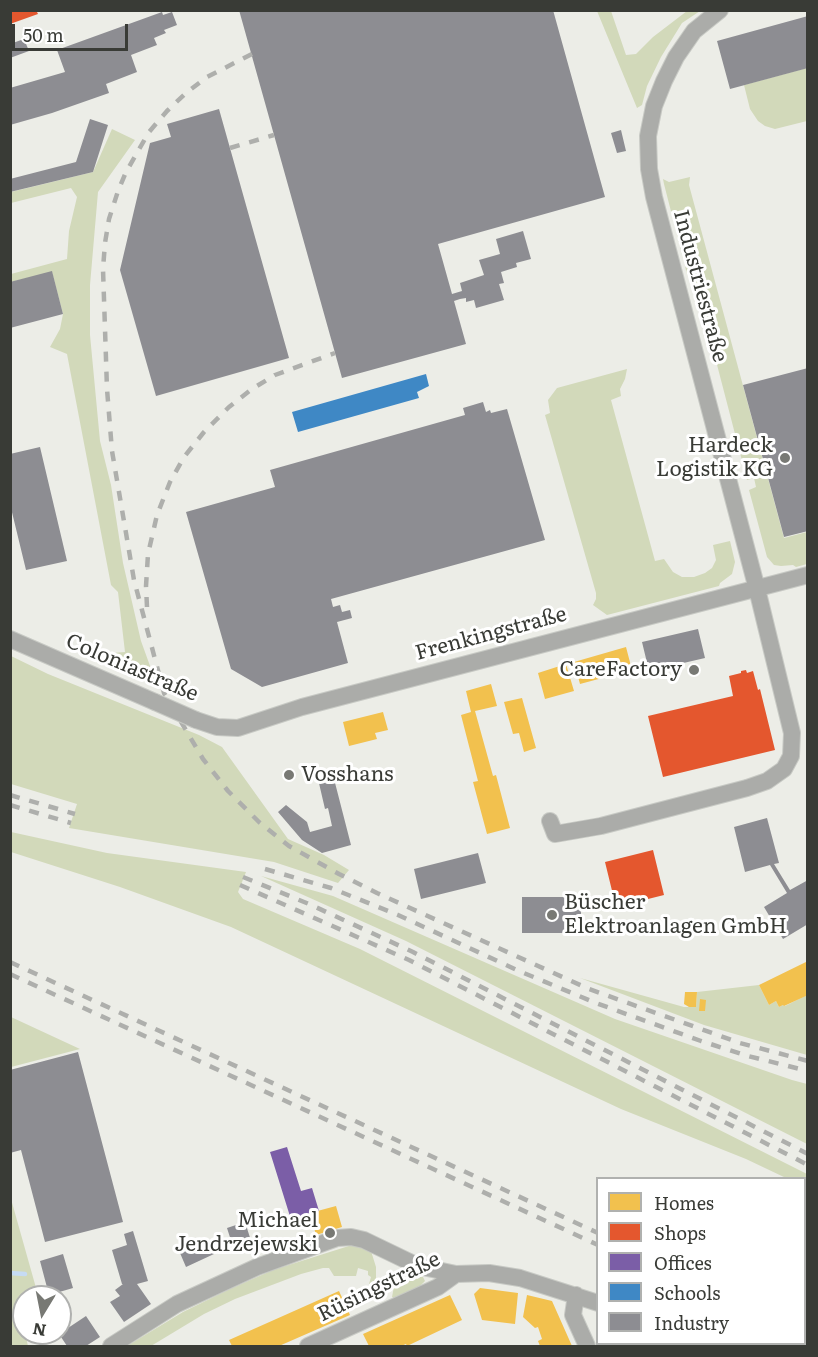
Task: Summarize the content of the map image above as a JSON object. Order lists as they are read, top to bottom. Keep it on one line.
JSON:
{"streets":{"street":["Industriestraße","Frenkingstraße","Coloniastraße","Rüsingstraße"]},"crossings":[["Industriestraße","Frenkingstraße"],["Frenkingstraße","Coloniastraße"]],"places":["Hardeck Logistik KG","CareFactory","Vosshans","Büscher Elektroanlagen GmbH","Michael Jendrzejewski"],"legend":["Homes","Shops","Offices","Schools","Industry"],"scale_bar":"50 m","north":"bottom"}
